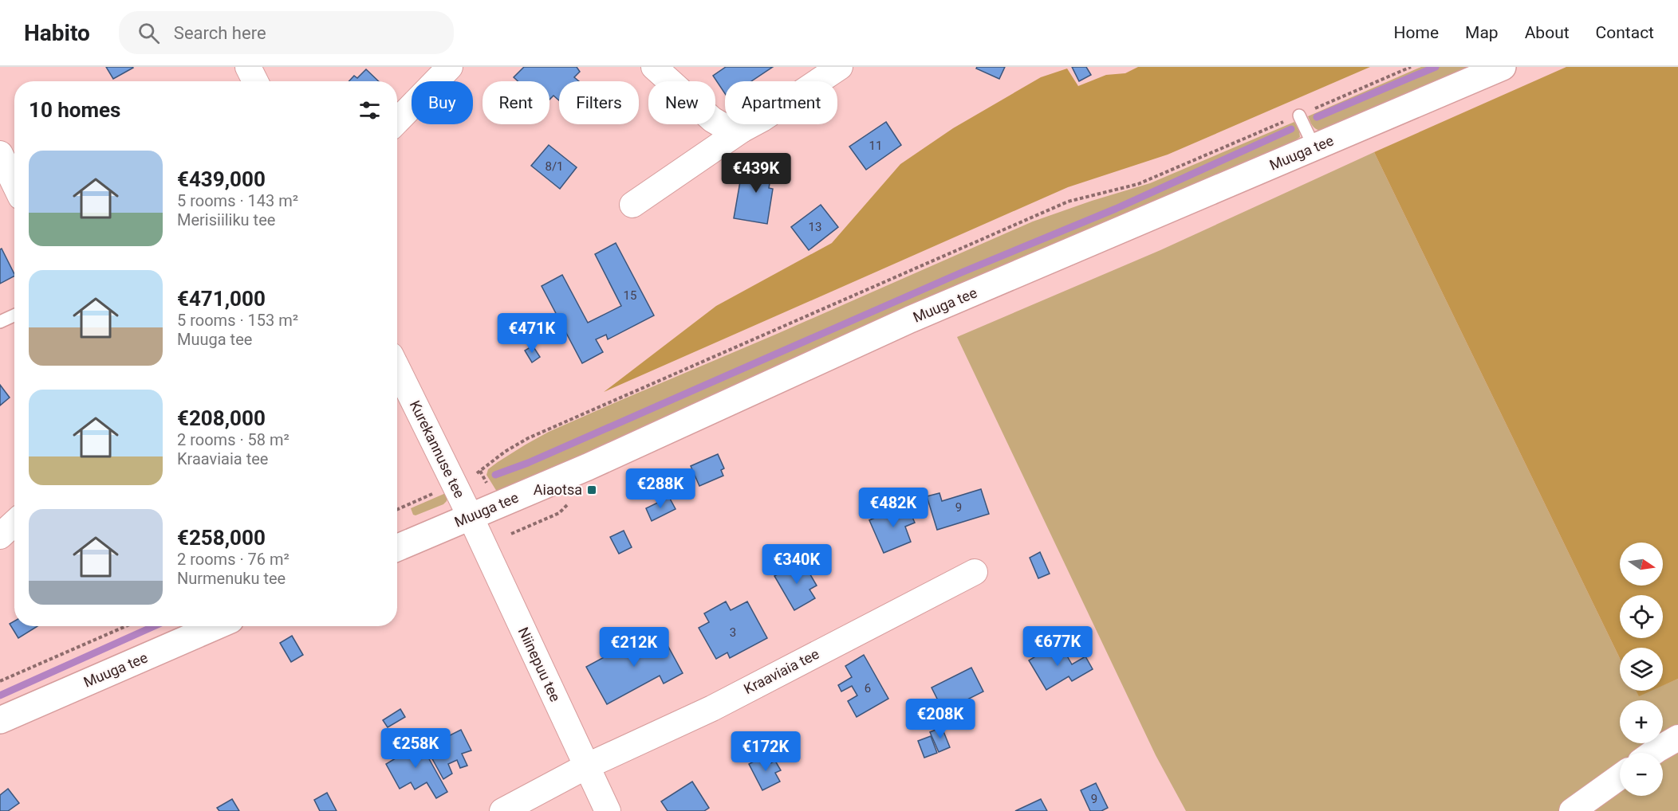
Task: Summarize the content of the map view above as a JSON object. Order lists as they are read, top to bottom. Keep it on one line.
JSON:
{"streets":{"street":["Muuga tee","Kurekannuse tee","Niinepuu tee","Kraaviaia tee"]},"crossings":[["Muuga tee","Kurekannuse tee"],["Muuga tee","Niinepuu tee"],["Kurekannuse tee","Niinepuu tee"],["Niinepuu tee","Kraaviaia tee"]],"places":{"transit":["Aiaotsa"]},"house_numbers":["11","8/1","13","15","9","3","6","9"],"north":"right","page":{"header":"Habito","search":"Search here","nav":["Home","Map","About","Contact"],"chip":["Buy","Rent","Filters","New","Apartment"],"heading":"10 homes","list":[{"name":"€439,000","note":"5 rooms · 143 m² · Merisiiliku tee"},{"name":"€471,000","note":"5 rooms · 153 m² · Muuga tee"},{"name":"€208,000","note":"2 rooms · 58 m² · Kraaviaia tee"},{"name":"€258,000","note":"2 rooms · 76 m² · Nurmenuku tee"}],"price":["€439K","€471K","€288K","€482K","€340K","€677K","€212K","€208K","€258K","€172K"],"map_buttons":["+","−"]}}
